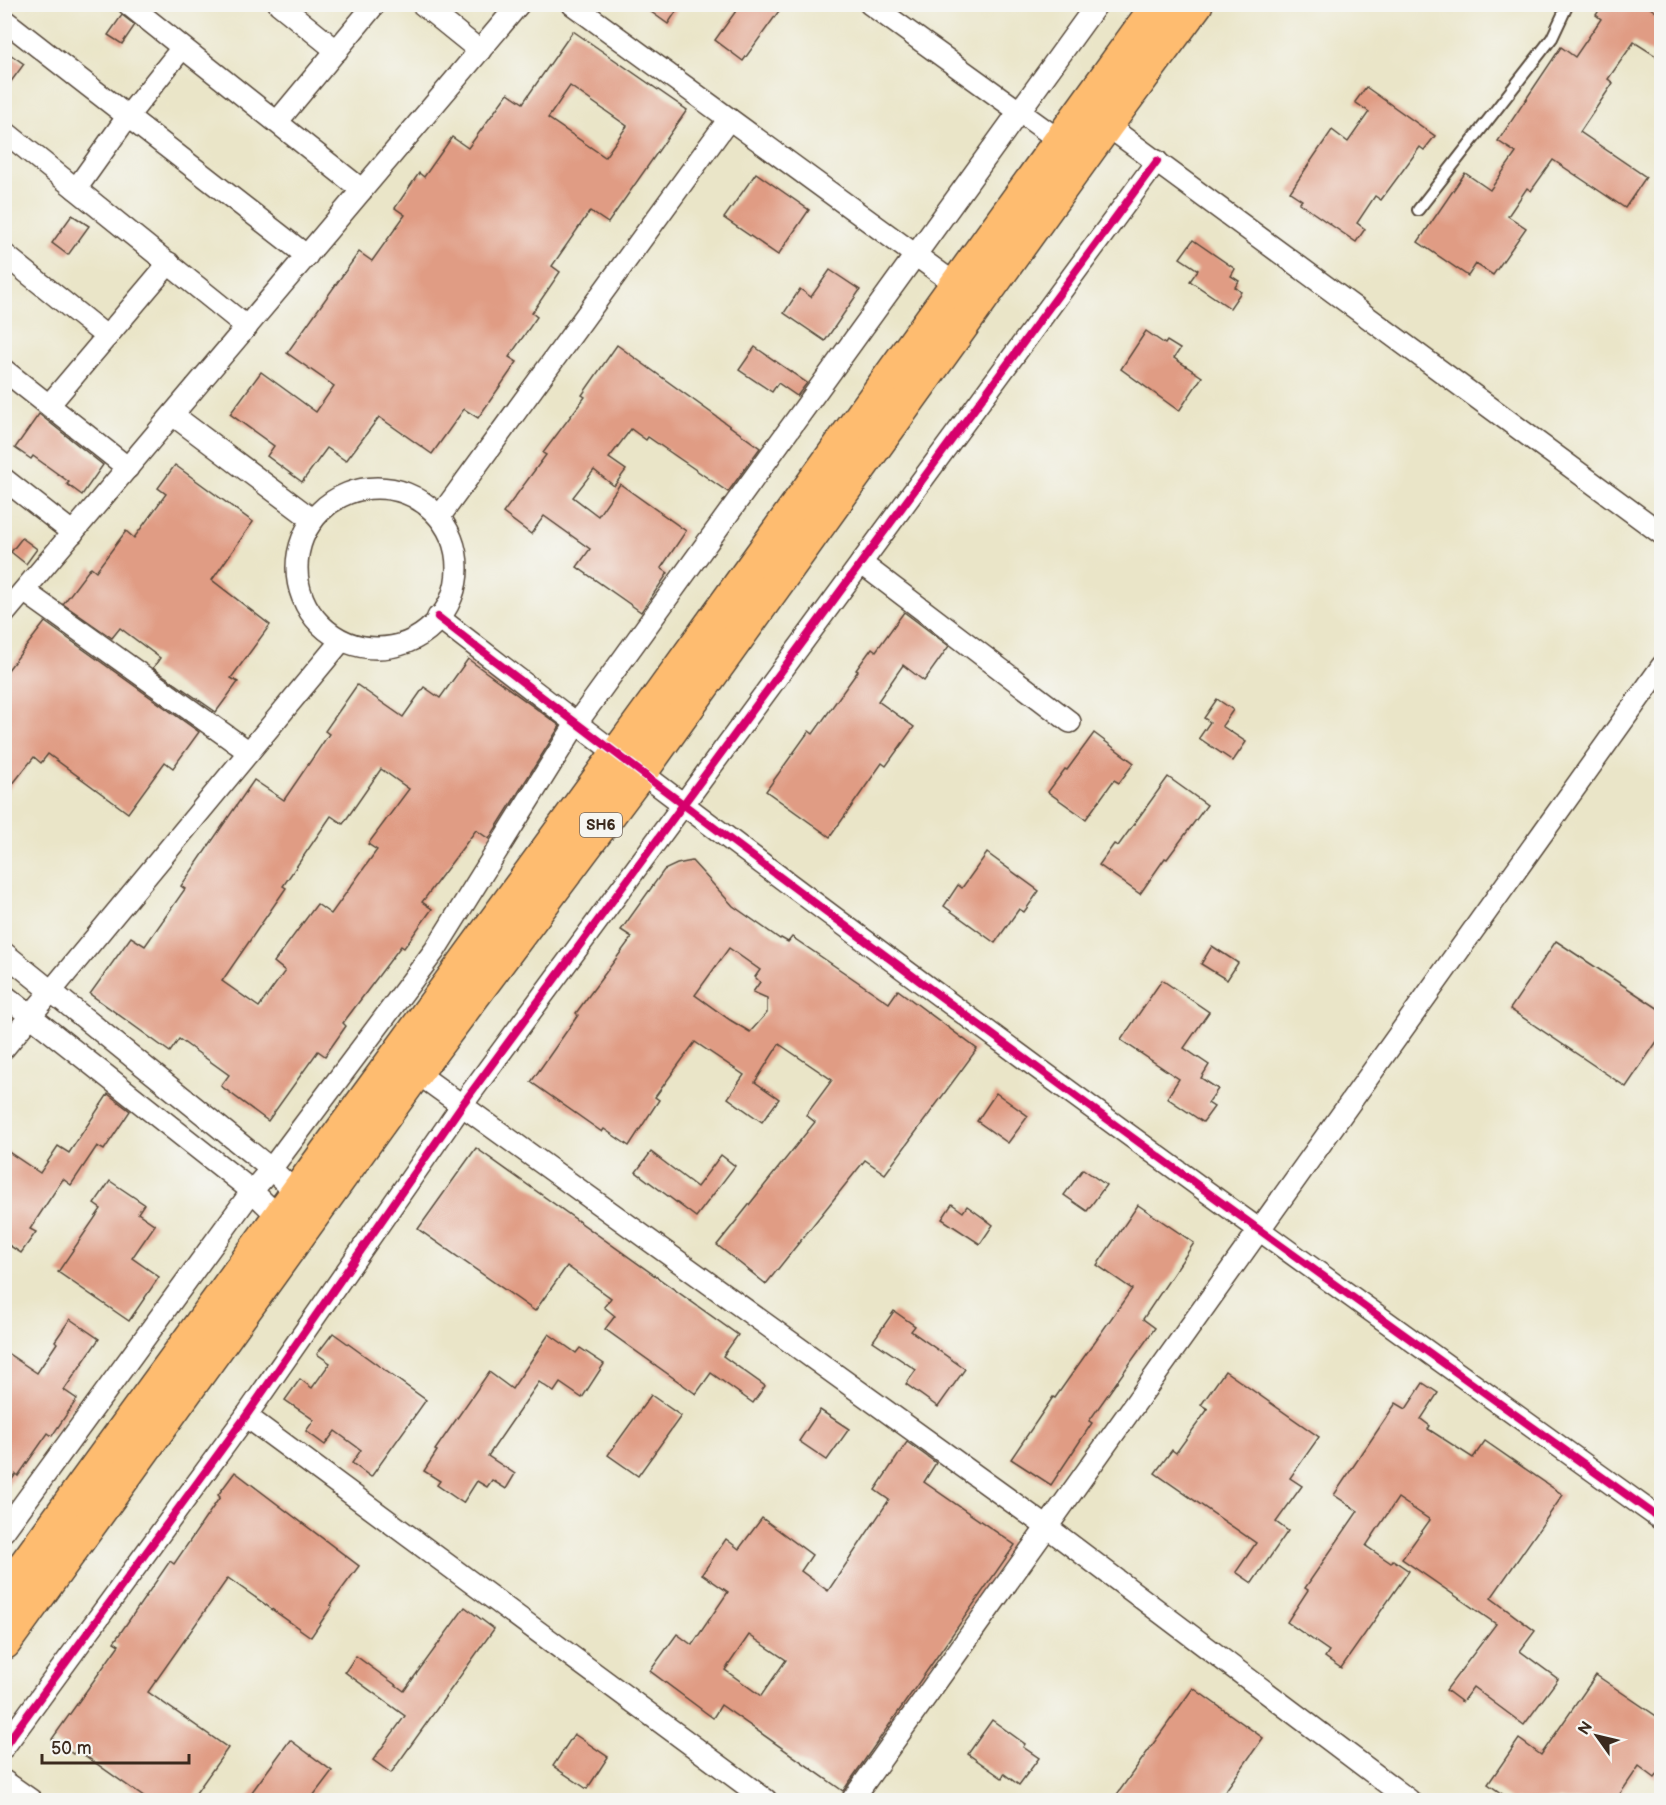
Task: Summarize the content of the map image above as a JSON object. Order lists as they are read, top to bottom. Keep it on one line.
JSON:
{"streets":{"main road":["SH6"]},"scale_bar":"50 m","north":"top left"}
